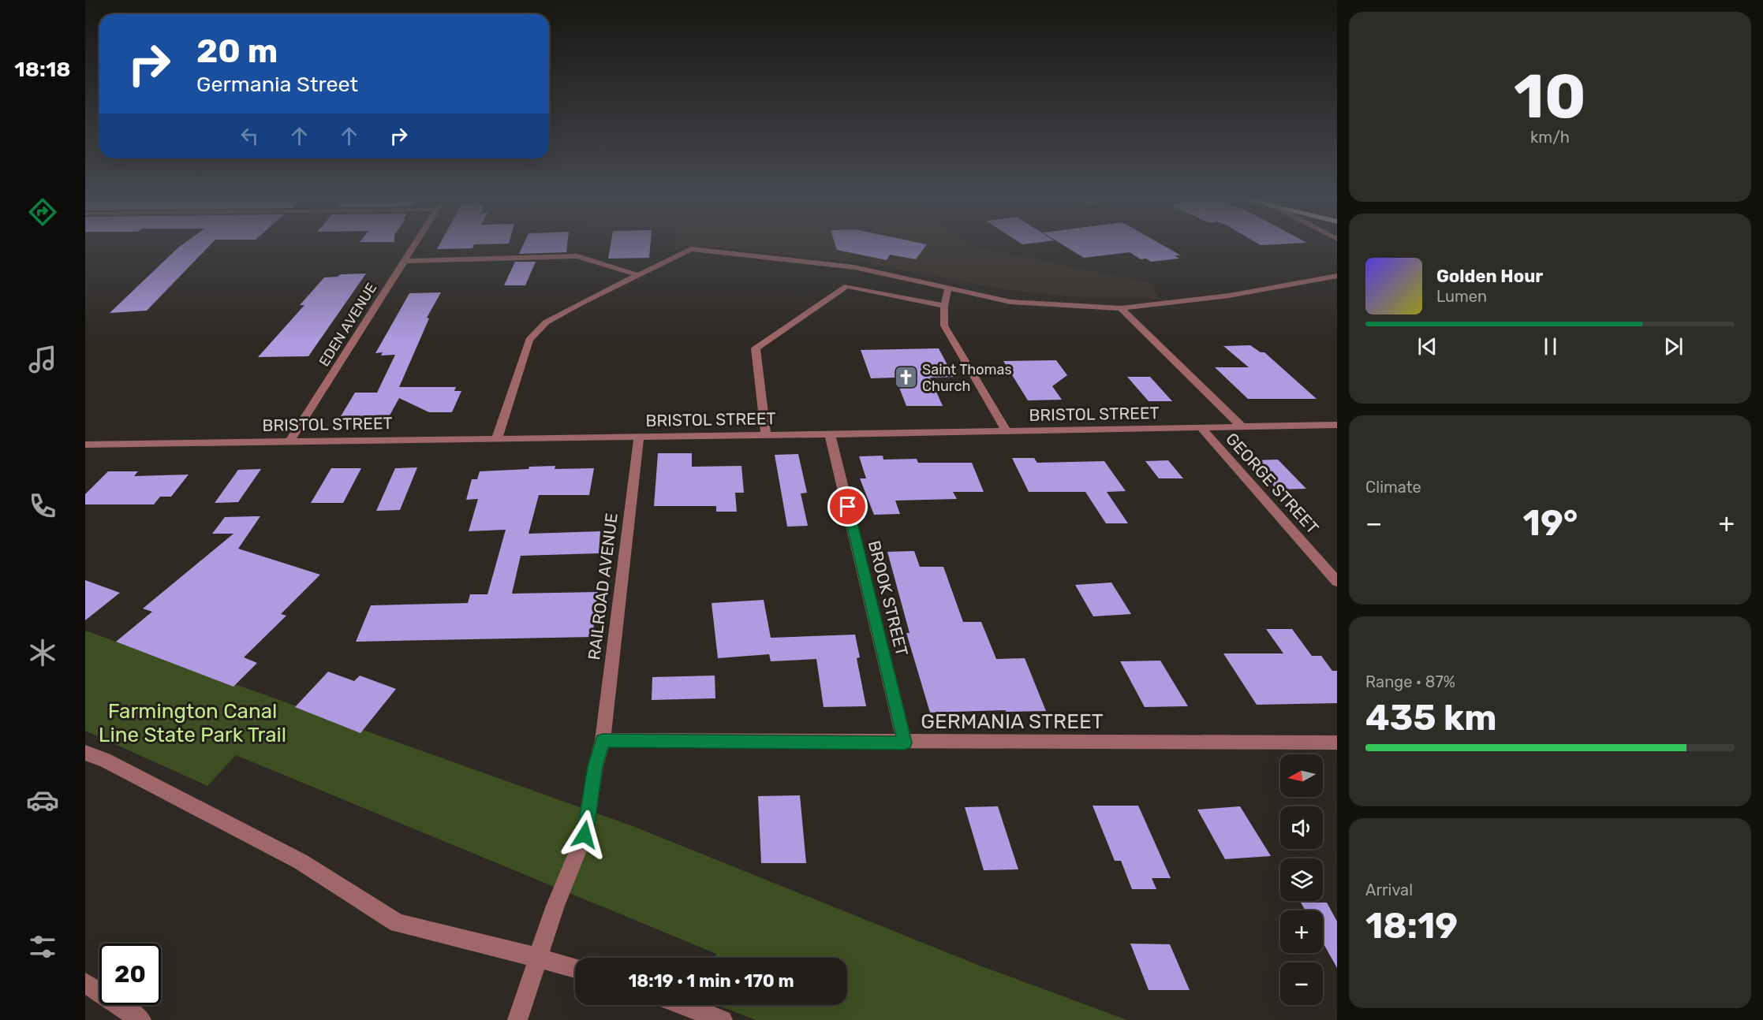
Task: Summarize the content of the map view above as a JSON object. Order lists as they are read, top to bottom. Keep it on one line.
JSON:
{"streets":{"street":["EDEN AVENUE","BRISTOL STREET","GEORGE STREET","RAILROAD AVENUE","BROOK STREET","GERMANIA STREET"]},"crossings":[["EDEN AVENUE","BRISTOL STREET"],["BRISTOL STREET","GEORGE STREET"],["BRISTOL STREET","RAILROAD AVENUE"],["BRISTOL STREET","BROOK STREET"],["RAILROAD AVENUE","GERMANIA STREET"],["BROOK STREET","GERMANIA STREET"]],"parks":["Farmington Canal Line State Park Trail"],"places":{"church":["Saint Thomas Church"]},"north":"left","page":{"tabs":"18:18","tile":[["10","km/h"],"Climate",["Range · 87%","435 km"],["Arrival","18:19"]],"turn":["20 m","Germania Street"],"song":["Golden Hour","Lumen"],"heat":["−","19°","+"],"map_buttons":["+","−"],"limit":"20","trip":"18:19 · 1 min · 170 m"}}
